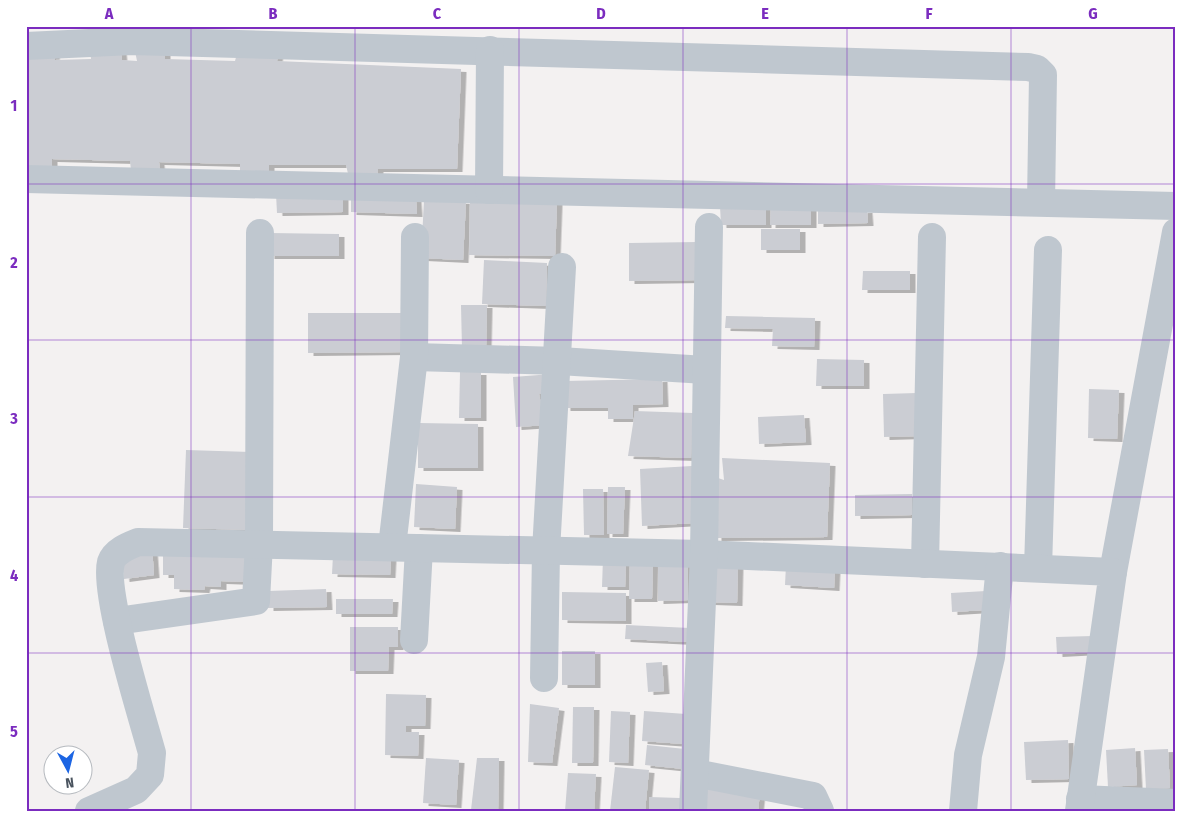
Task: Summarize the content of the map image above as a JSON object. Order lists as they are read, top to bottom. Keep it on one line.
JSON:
{"north":"bottom","grid":{"columns":["A","B","C","D","E","F","G"],"rows":["1","2","3","4","5"]}}
